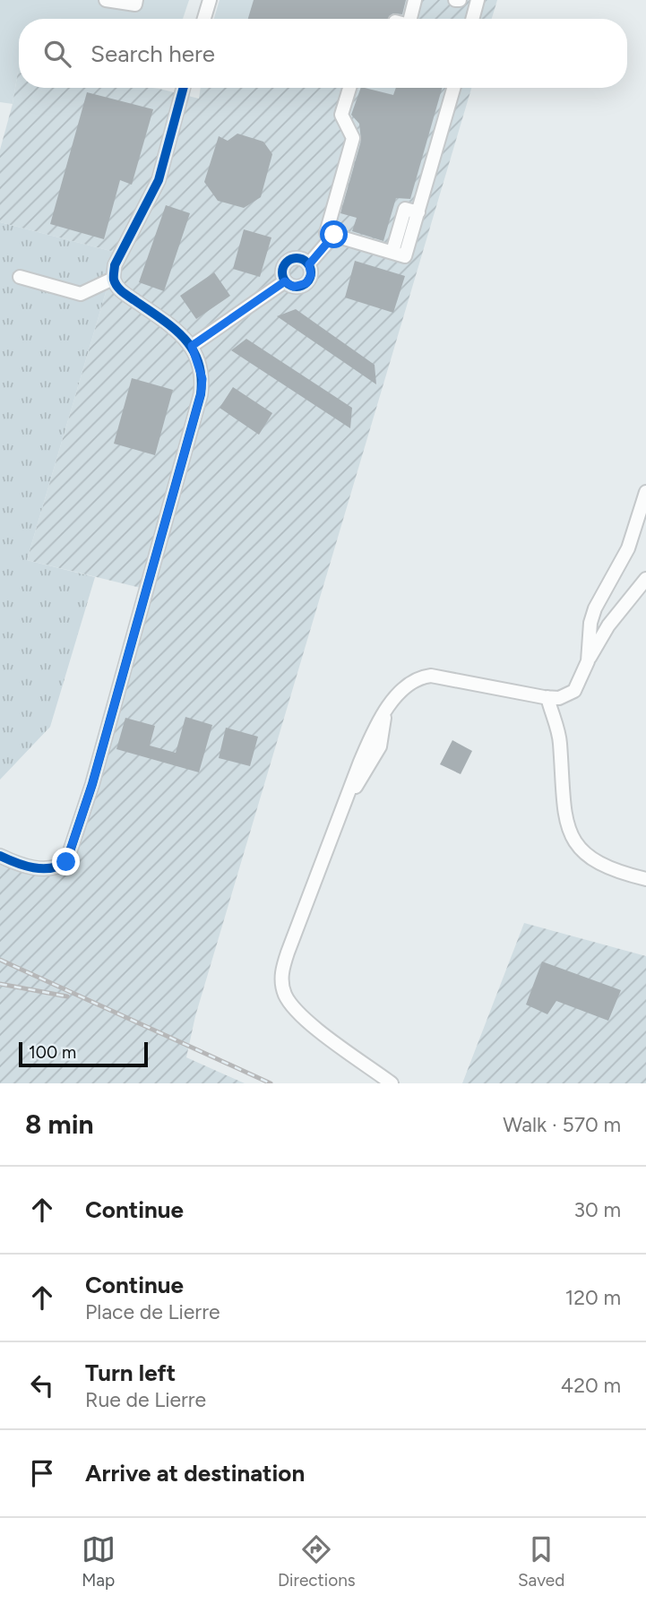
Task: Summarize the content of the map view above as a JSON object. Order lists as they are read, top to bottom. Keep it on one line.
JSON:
{"scale_bar":"100 m","page":{"search":"Search here","scale":"100 m","heading":["8 min","Walk · 570 m"],"list":[["Continue","30 m"],["Continue","Place de Lierre","120 m"],["Turn left","Rue de Lierre","420 m"],"Arrive at destination"],"nav":["Map","Directions","Saved"]}}
